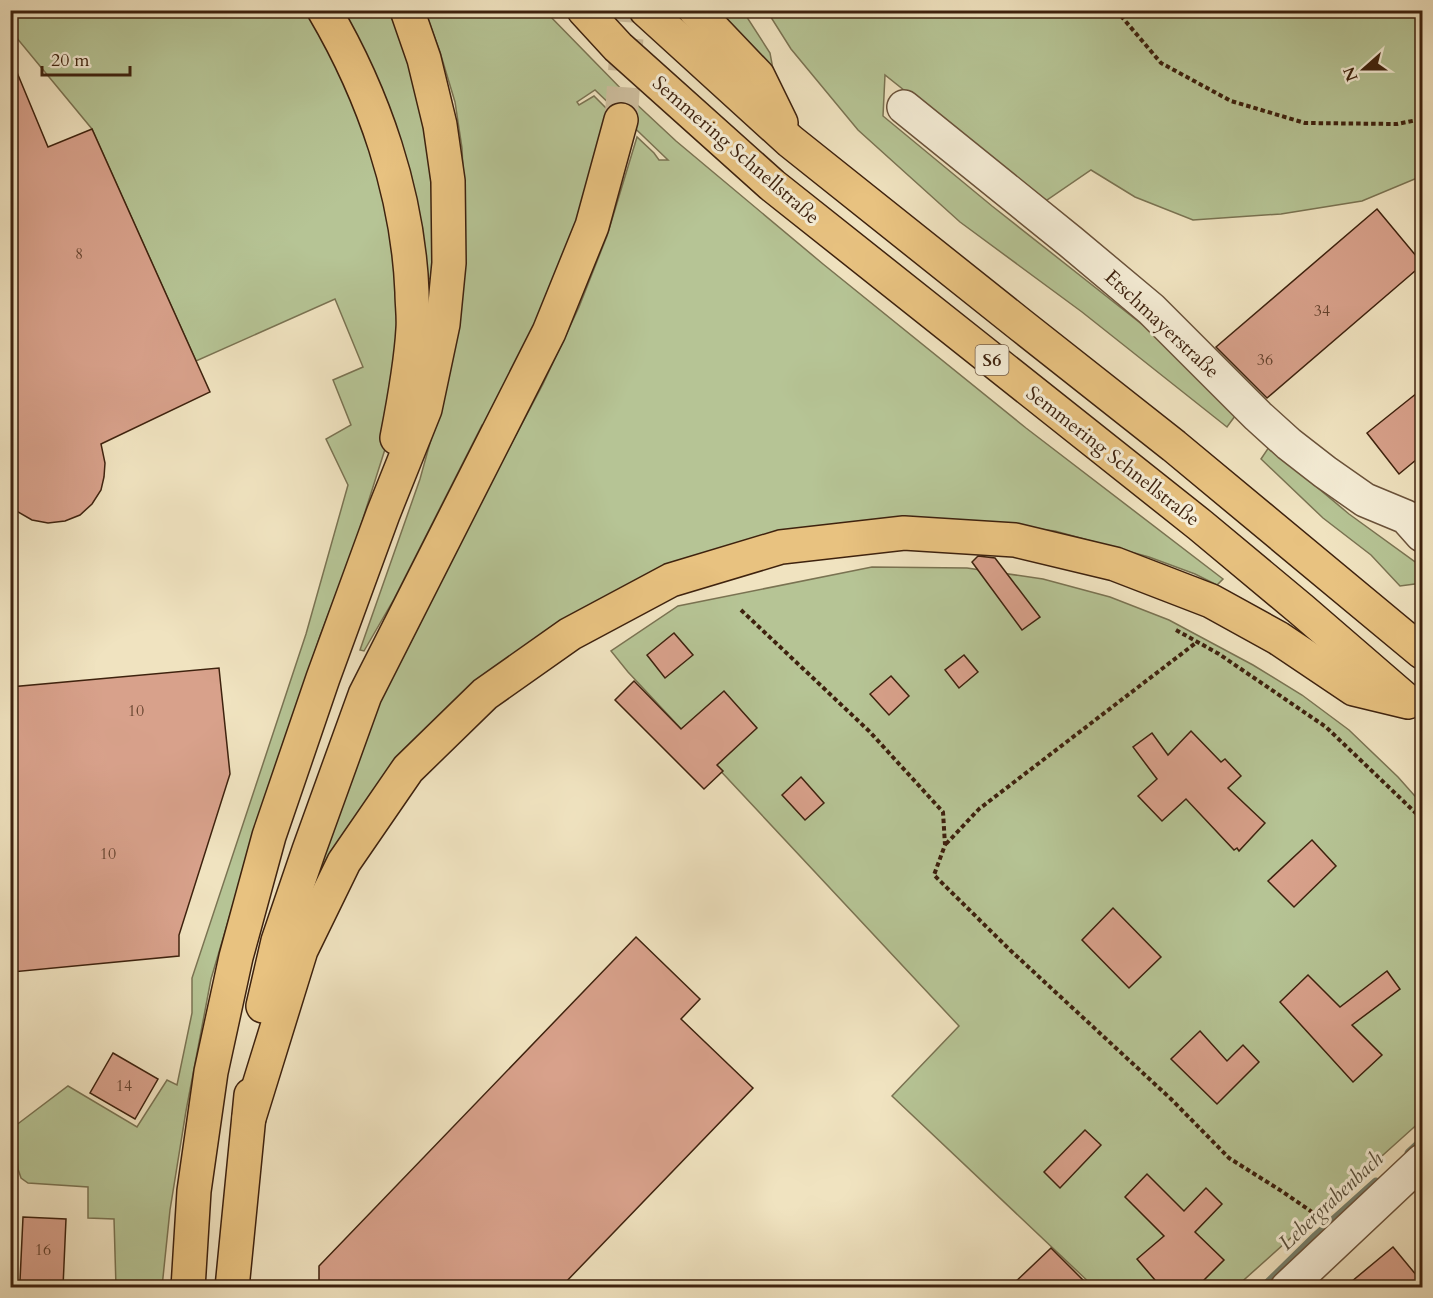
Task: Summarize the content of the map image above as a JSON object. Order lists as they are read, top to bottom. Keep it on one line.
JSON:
{"streets":{"highway":["Semmering Schnellstraße","S6"],"street":["Etschmayerstraße"]},"water":["Lebergrabenbach"],"house_numbers":["8","34","36","10","10","14","16"],"scale_bar":"20 m","north":"left"}
